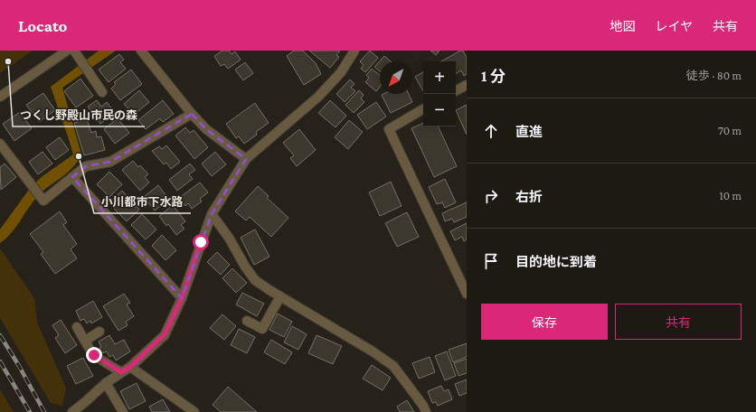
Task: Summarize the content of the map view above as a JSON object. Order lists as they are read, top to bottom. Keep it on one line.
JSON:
{"places":["つくし野殿山市民の森","小川都市下水路"],"north":"bottom left","page":{"header":"Locato","nav":["地図","レイヤ","共有"],"heading":["1 分","徒歩 · 80 m"],"map_buttons":["+","−"],"list":[["直進","70 m"],["右折","10 m"],"目的地に到着"],"buttons":["保存","共有"]}}
